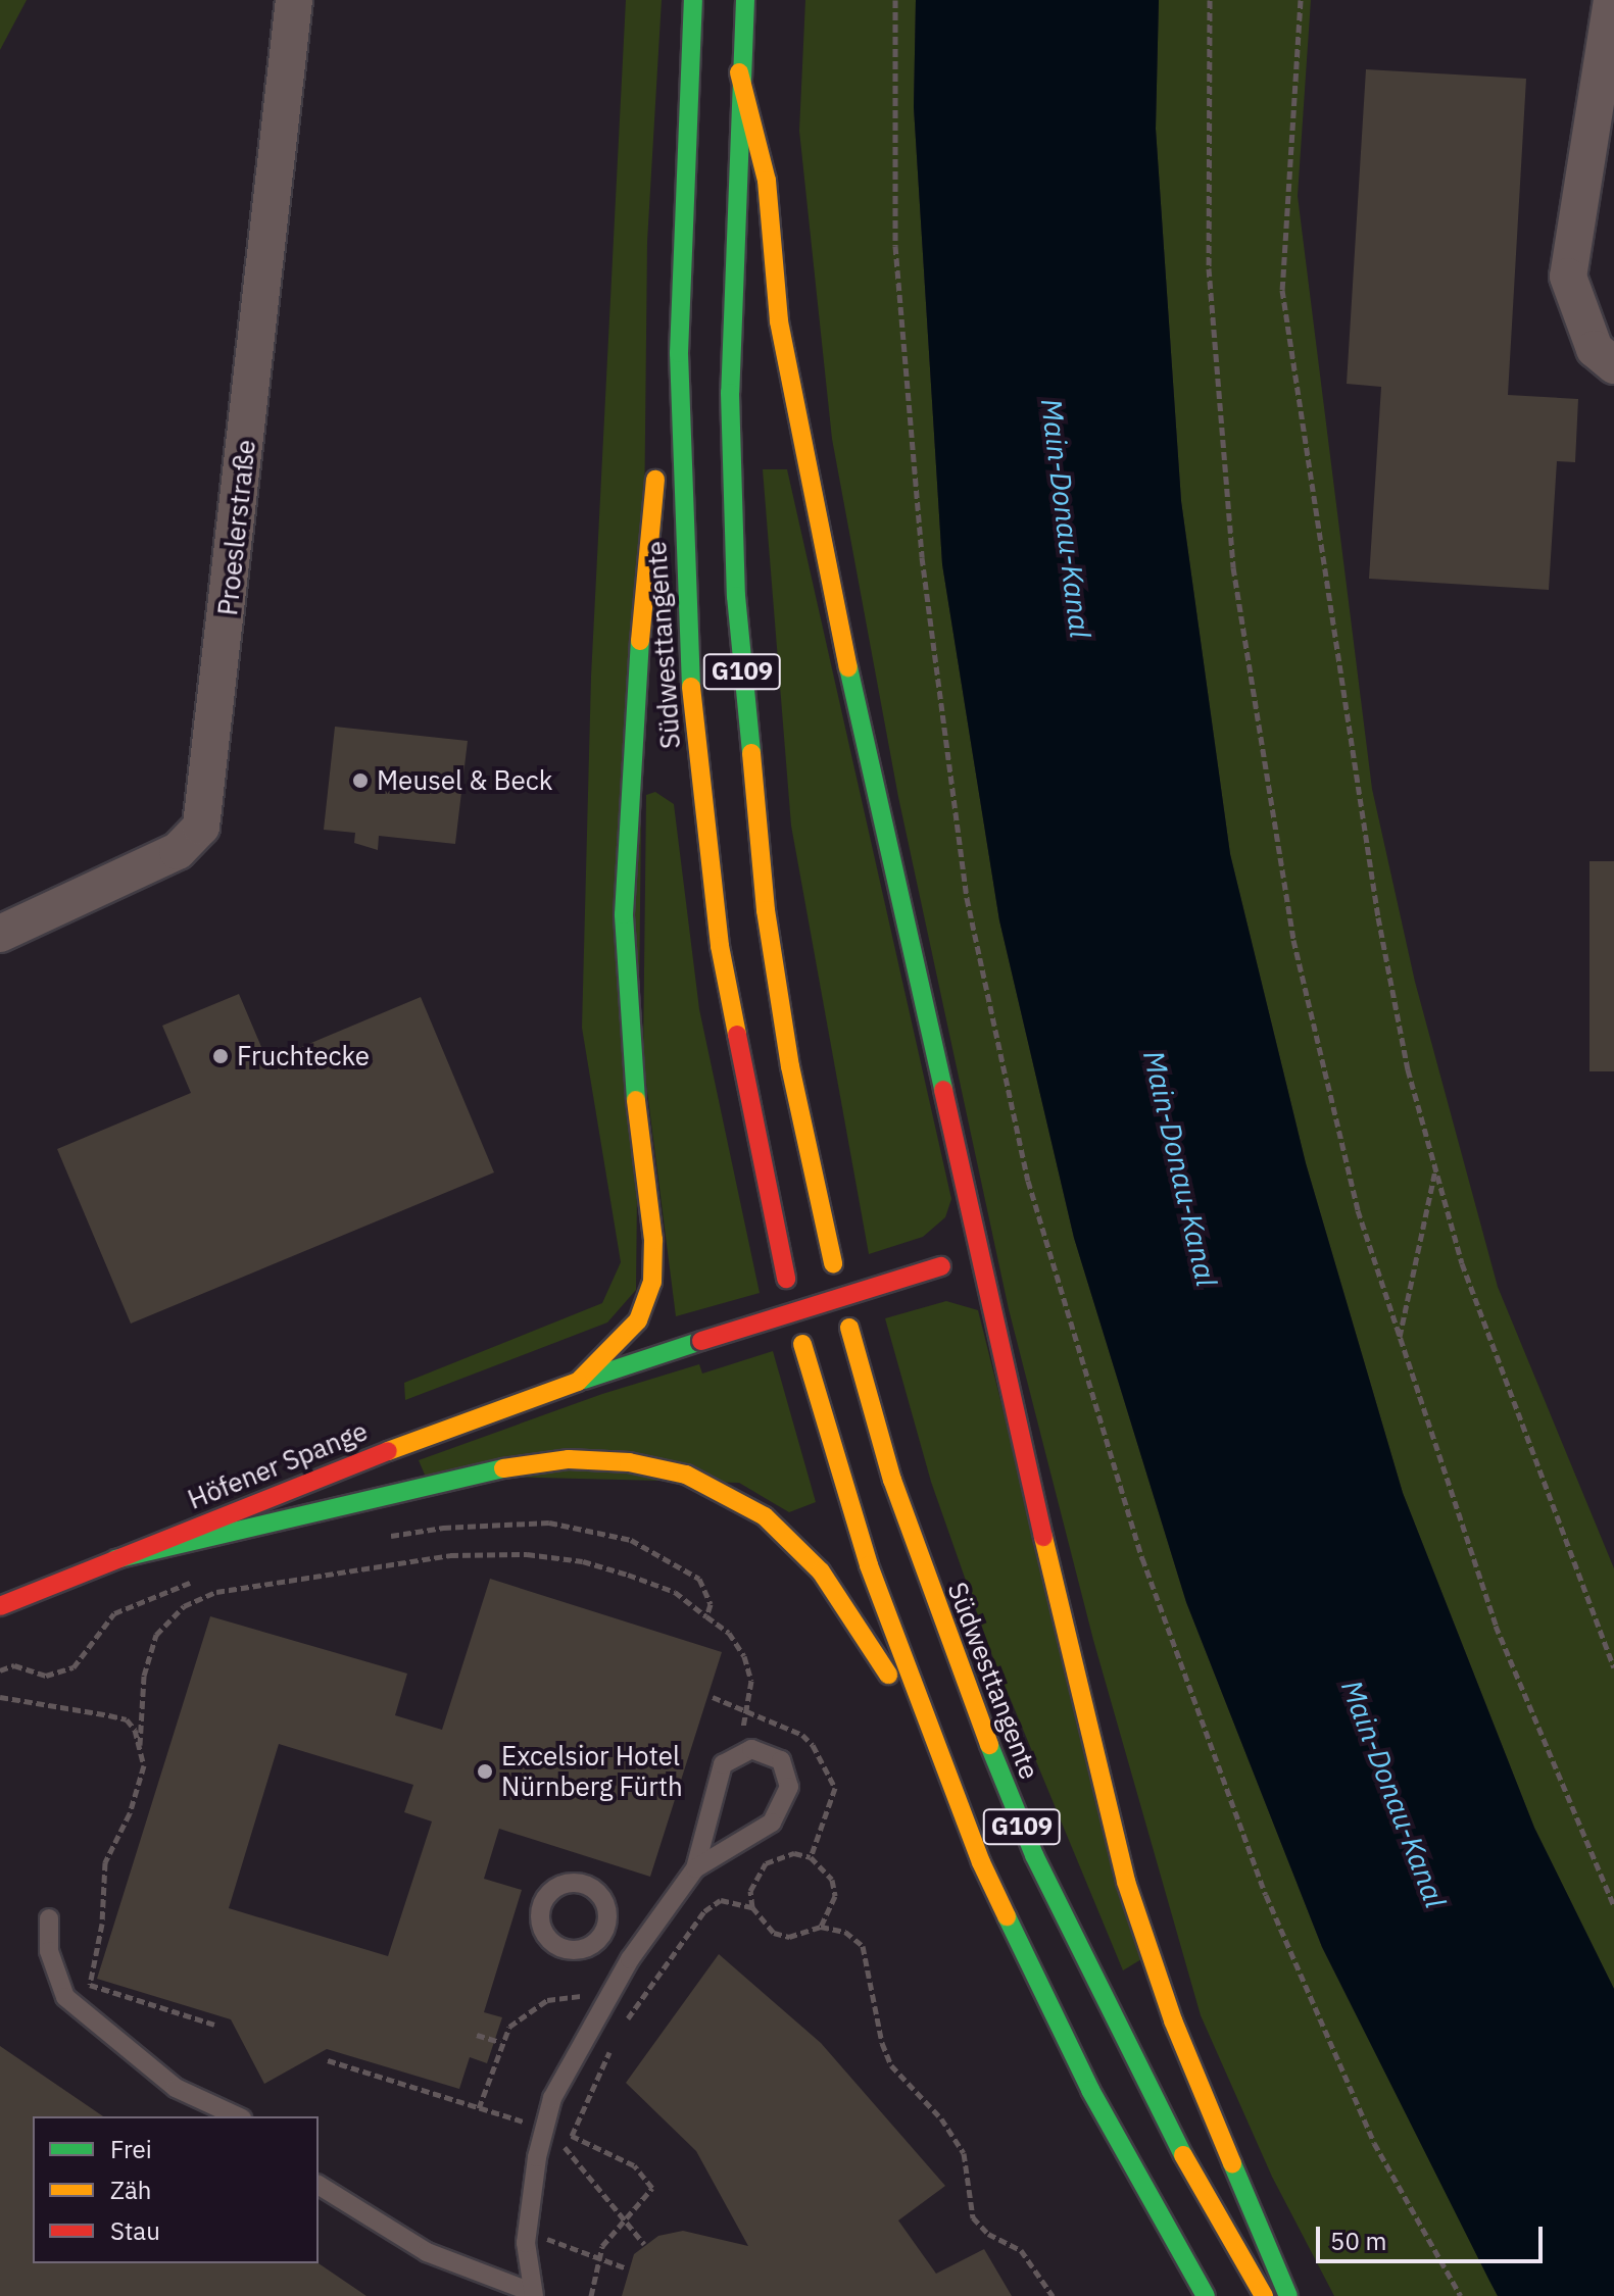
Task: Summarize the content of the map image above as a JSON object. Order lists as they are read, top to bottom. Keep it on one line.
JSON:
{"streets":{"main road":["Südwesttangente","G109","Höfener Spange"],"street":["Proeslerstraße"]},"water":["Main-Donau-Kanal"],"places":["Meusel & Beck","Fruchtecke","Excelsior Hotel Nürnberg Fürth"],"legend":["Frei","Zäh","Stau"],"scale_bar":"50 m"}
